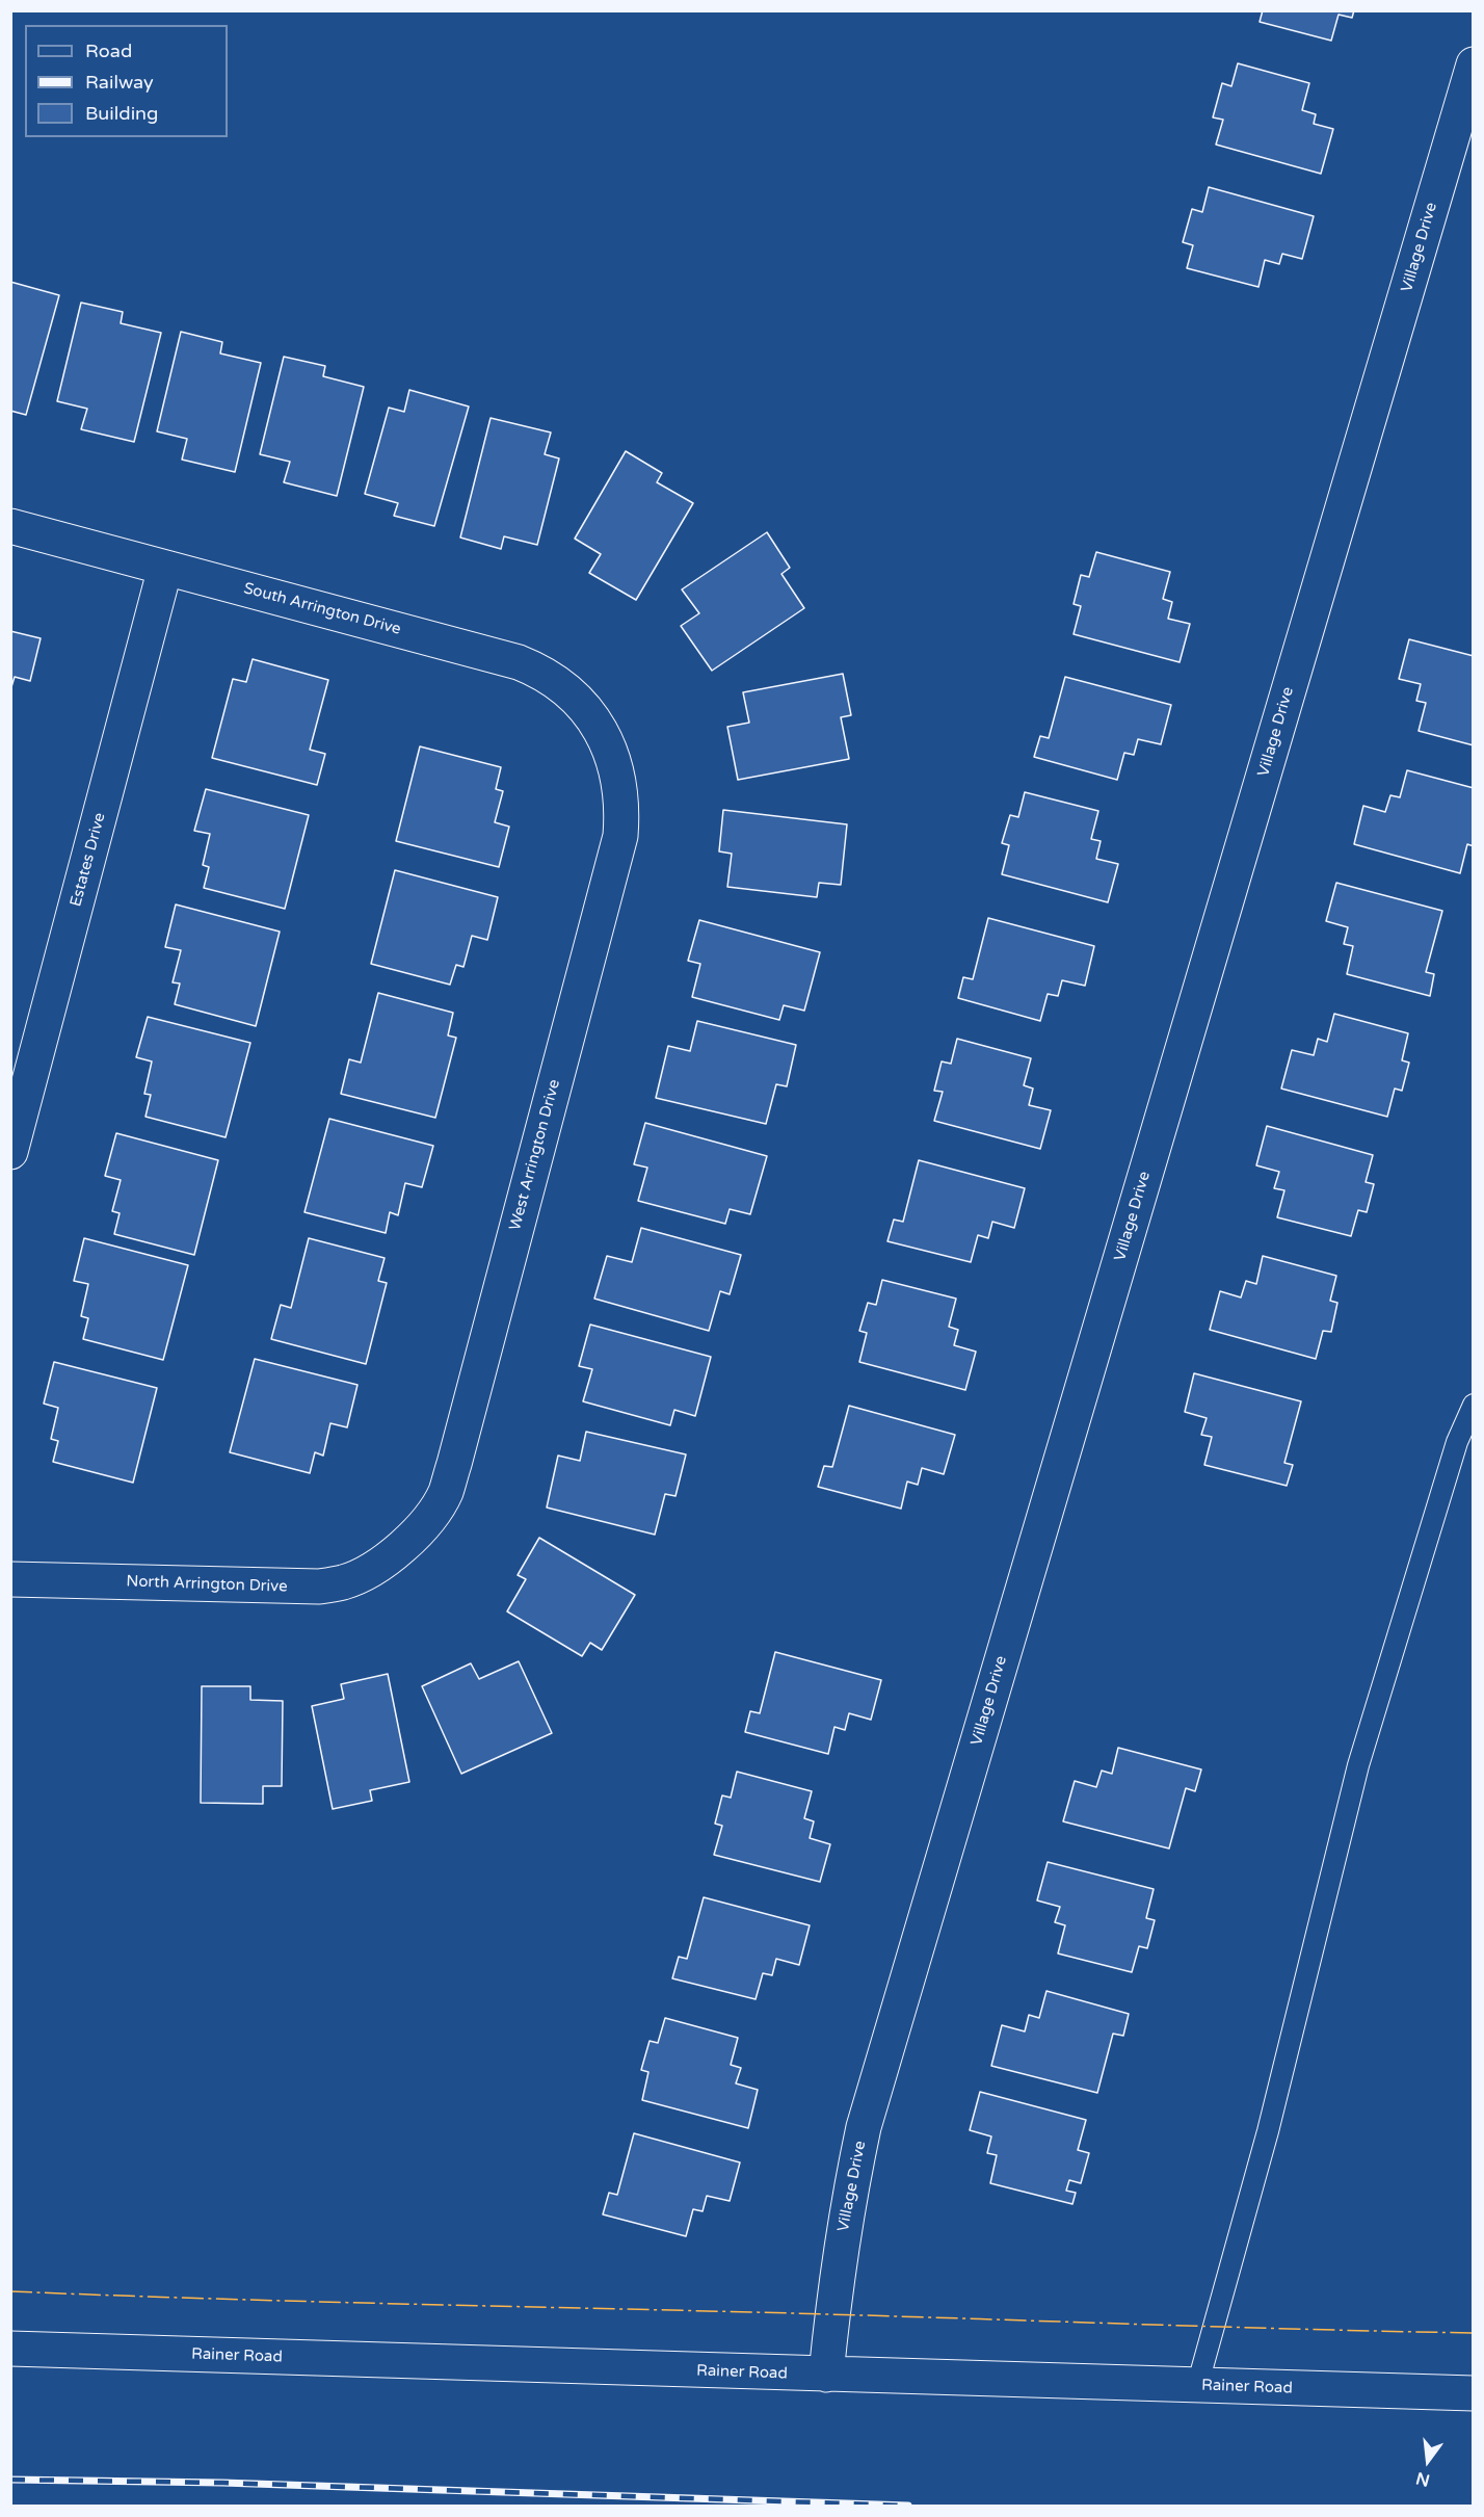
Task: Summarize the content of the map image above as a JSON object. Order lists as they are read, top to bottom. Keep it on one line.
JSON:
{"streets":{"street":["Village Drive","South Arrington Drive","Estates Drive","West Arrington Drive","North Arrington Drive","Rainer Road"]},"crossings":[["Village Drive","Rainer Road"],["South Arrington Drive","Estates Drive"],["South Arrington Drive","West Arrington Drive"],["West Arrington Drive","North Arrington Drive"]],"legend":["Road","Railway","Building"],"north":"bottom"}
